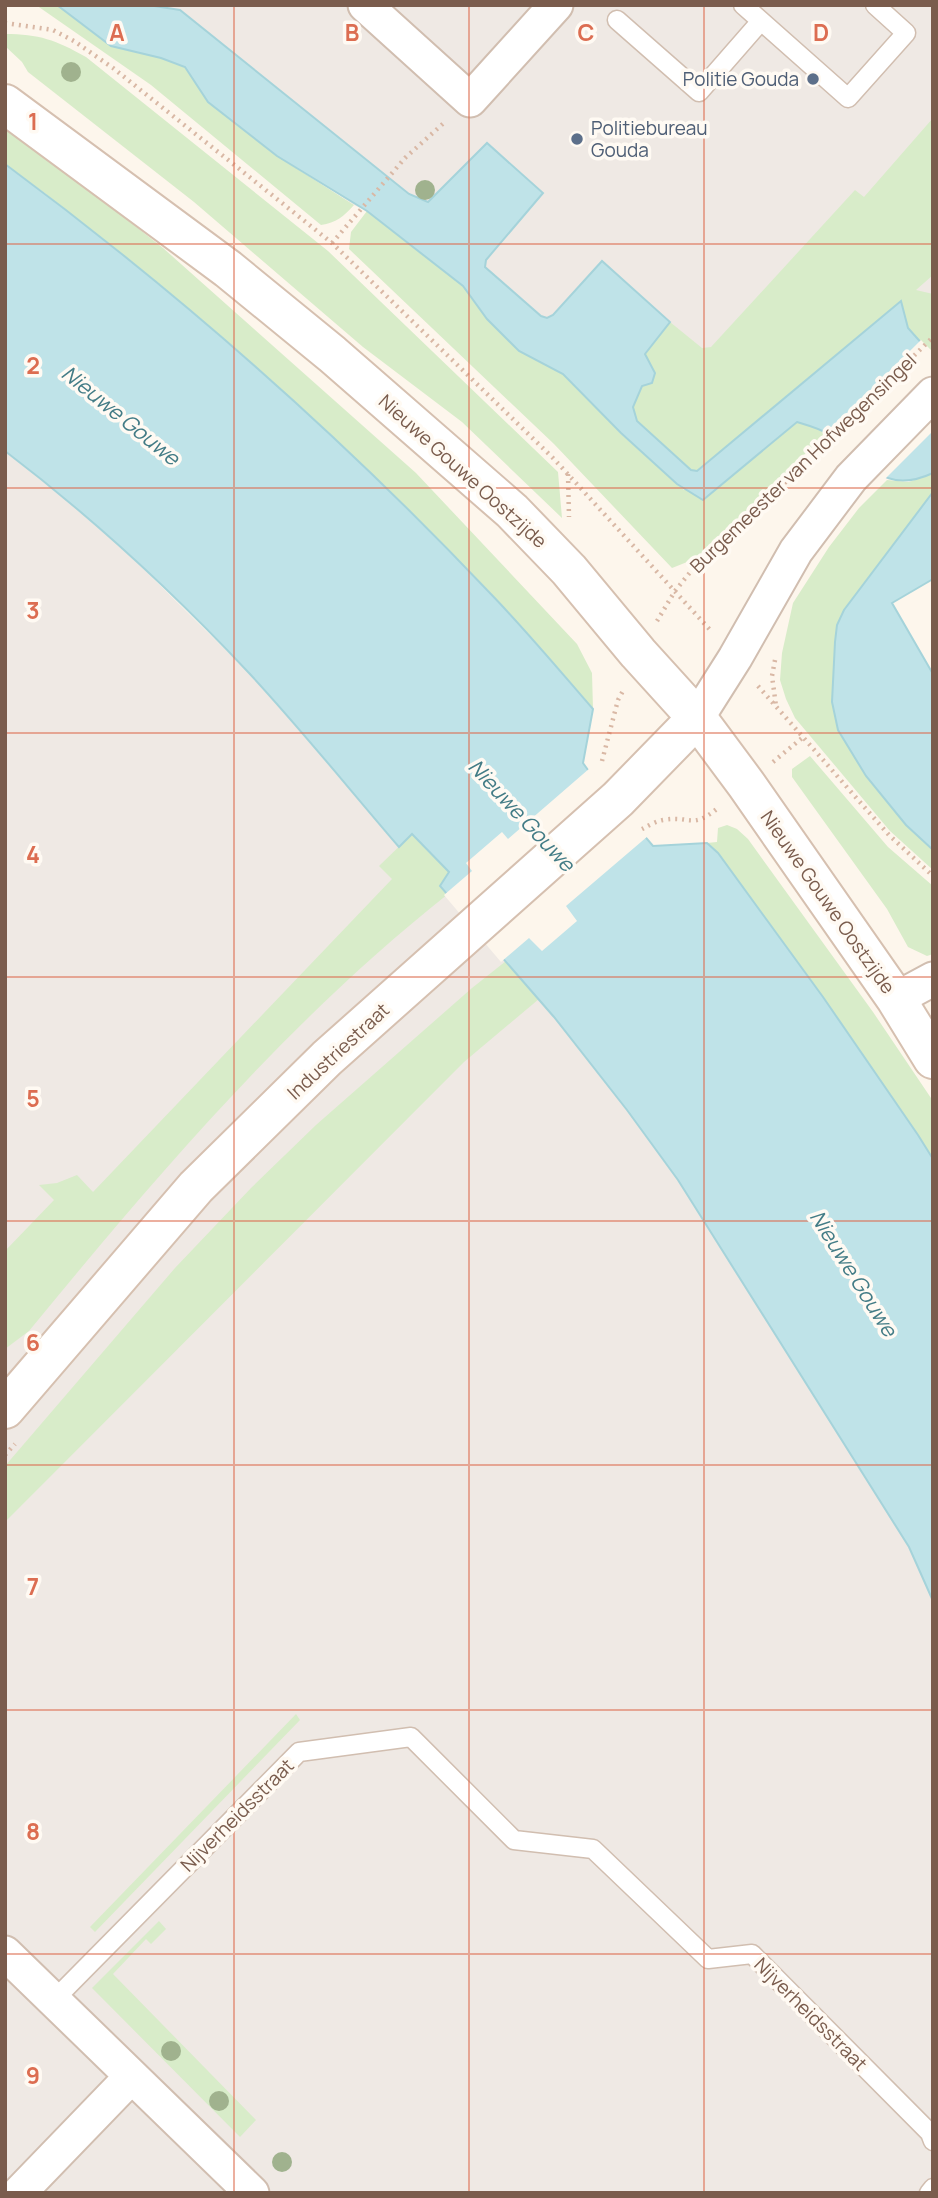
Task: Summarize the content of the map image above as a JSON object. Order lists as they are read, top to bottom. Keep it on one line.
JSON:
{"streets":{"main road":["Nieuwe Gouwe Oostzijde","Industriestraat"],"street":["Burgemeester van Hofwegensingel"],"lane":["Nijverheidsstraat"]},"crossings":[["Burgemeester van Hofwegensingel","Nieuwe Gouwe Oostzijde"],["Burgemeester van Hofwegensingel","Industriestraat"],["Nieuwe Gouwe Oostzijde","Industriestraat"]],"water":["Nieuwe Gouwe"],"places":["Politie Gouda","Politiebureau Gouda"],"grid":{"columns":["A","B","C","D"],"rows":["1","2","3","4","5","6","7","8","9"]}}
